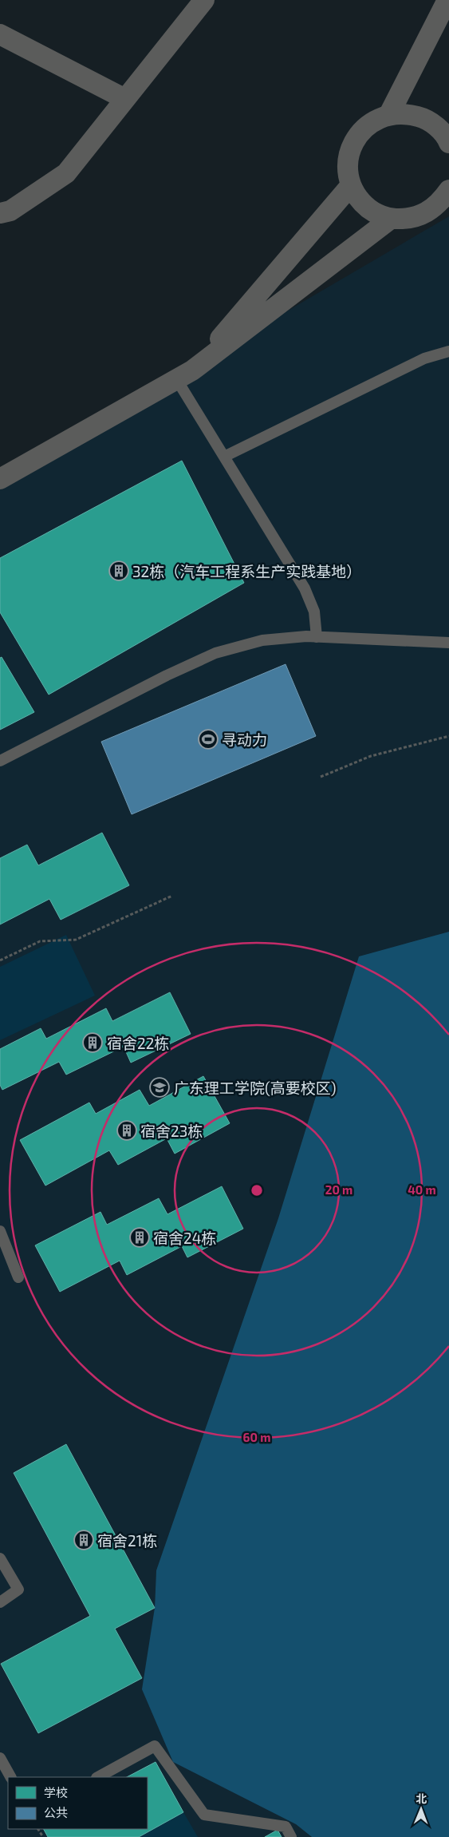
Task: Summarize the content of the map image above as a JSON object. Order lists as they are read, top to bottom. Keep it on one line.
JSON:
{"places":{"building":["32栋（汽车工程系生产实践基地）","宿舍22栋","宿舍23栋","宿舍24栋","宿舍21栋"],"sports":["寻动力"],"school or university":["广东理工学院(高要校区)"]},"legend":["学校","公共"],"north":"top","rings":["20 m","40 m","60 m"]}
